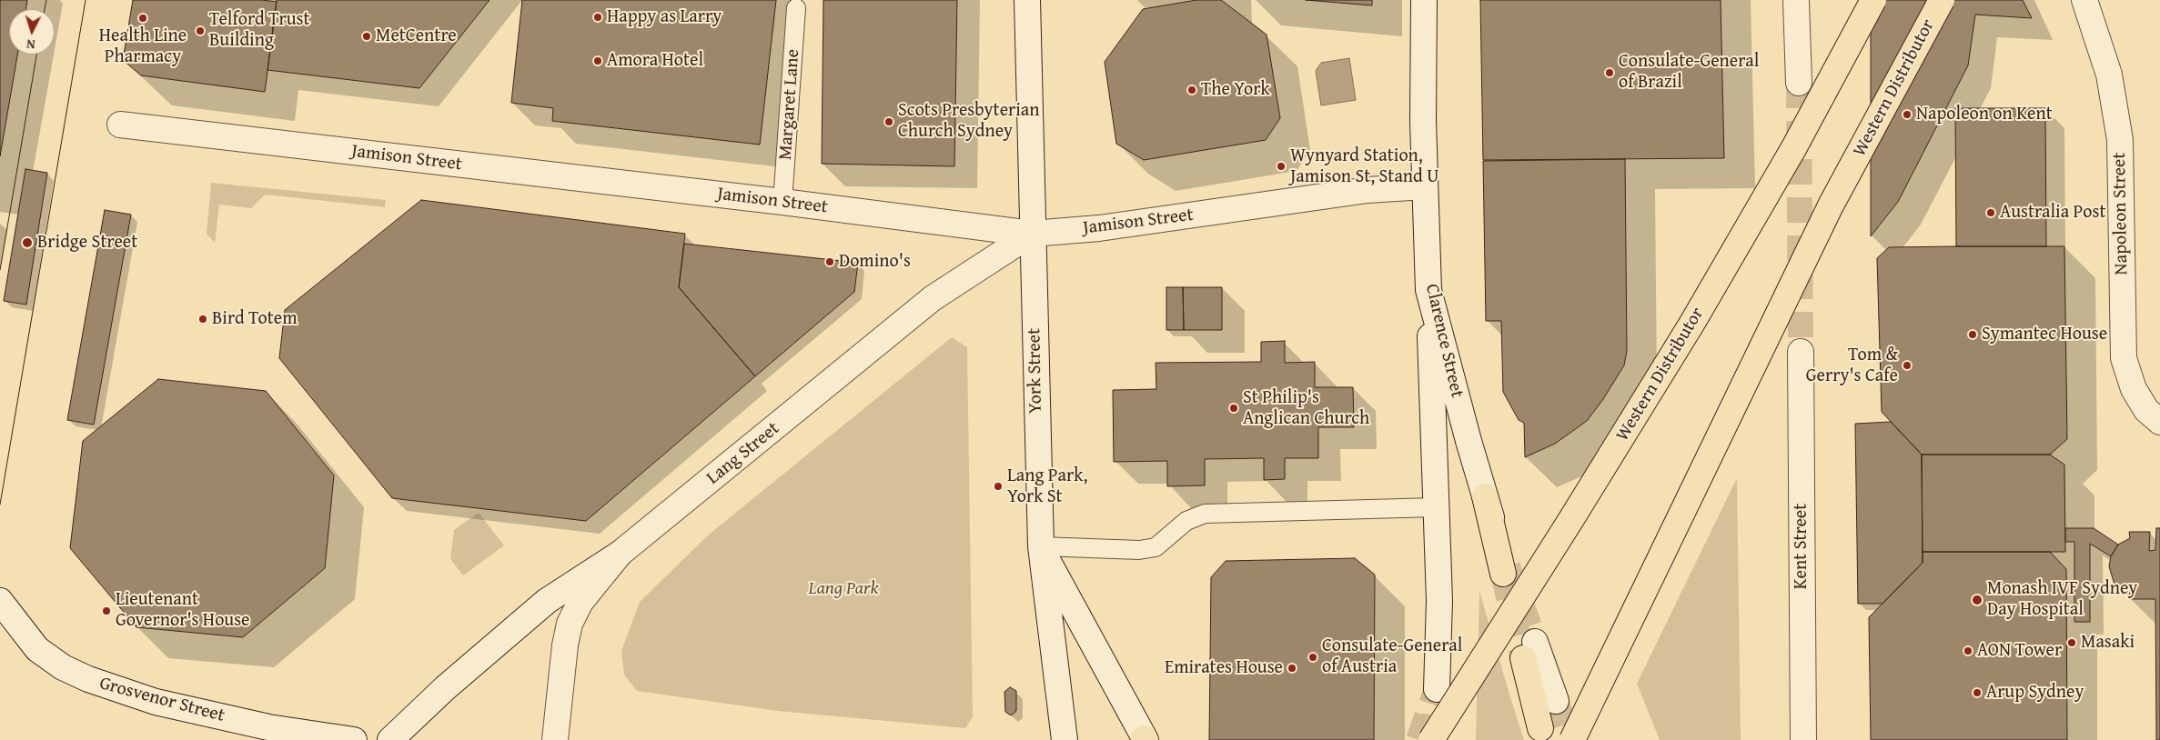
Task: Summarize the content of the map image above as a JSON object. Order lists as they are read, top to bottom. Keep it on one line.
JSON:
{"streets":{"highway":["Western Distributor"],"street":["Jamison Street","Napoleon Street","Clarence Street","York Street","Lang Street","Kent Street","Grosvenor Street"],"lane":["Margaret Lane"]},"crossings":[["Margaret Lane","Jamison Street"],["Jamison Street","Clarence Street"],["Jamison Street","York Street"],["Jamison Street","Lang Street"],["York Street","Lang Street"]],"parks":["Lang Park"],"places":["Happy as Larry","Health Line Pharmacy","Telford Trust Building","MetCentre","Amora Hotel","Consulate-General of Brazil","The York","Napoleon on Kent","Scots Presbyterian Church Sydney","Wynyard Station, Jamison St, Stand U","Australia Post","Bridge Street","Domino's","Bird Totem","Symantec House","Tom & Gerry's Cafe","St Philip's Anglican Church","Lang Park, York St","Monash IVF Sydney Day Hospital","Lieutenant Governor's House","Masaki","AON Tower","Consulate-General of Austria","Emirates House","Arup Sydney"],"north":"bottom"}
